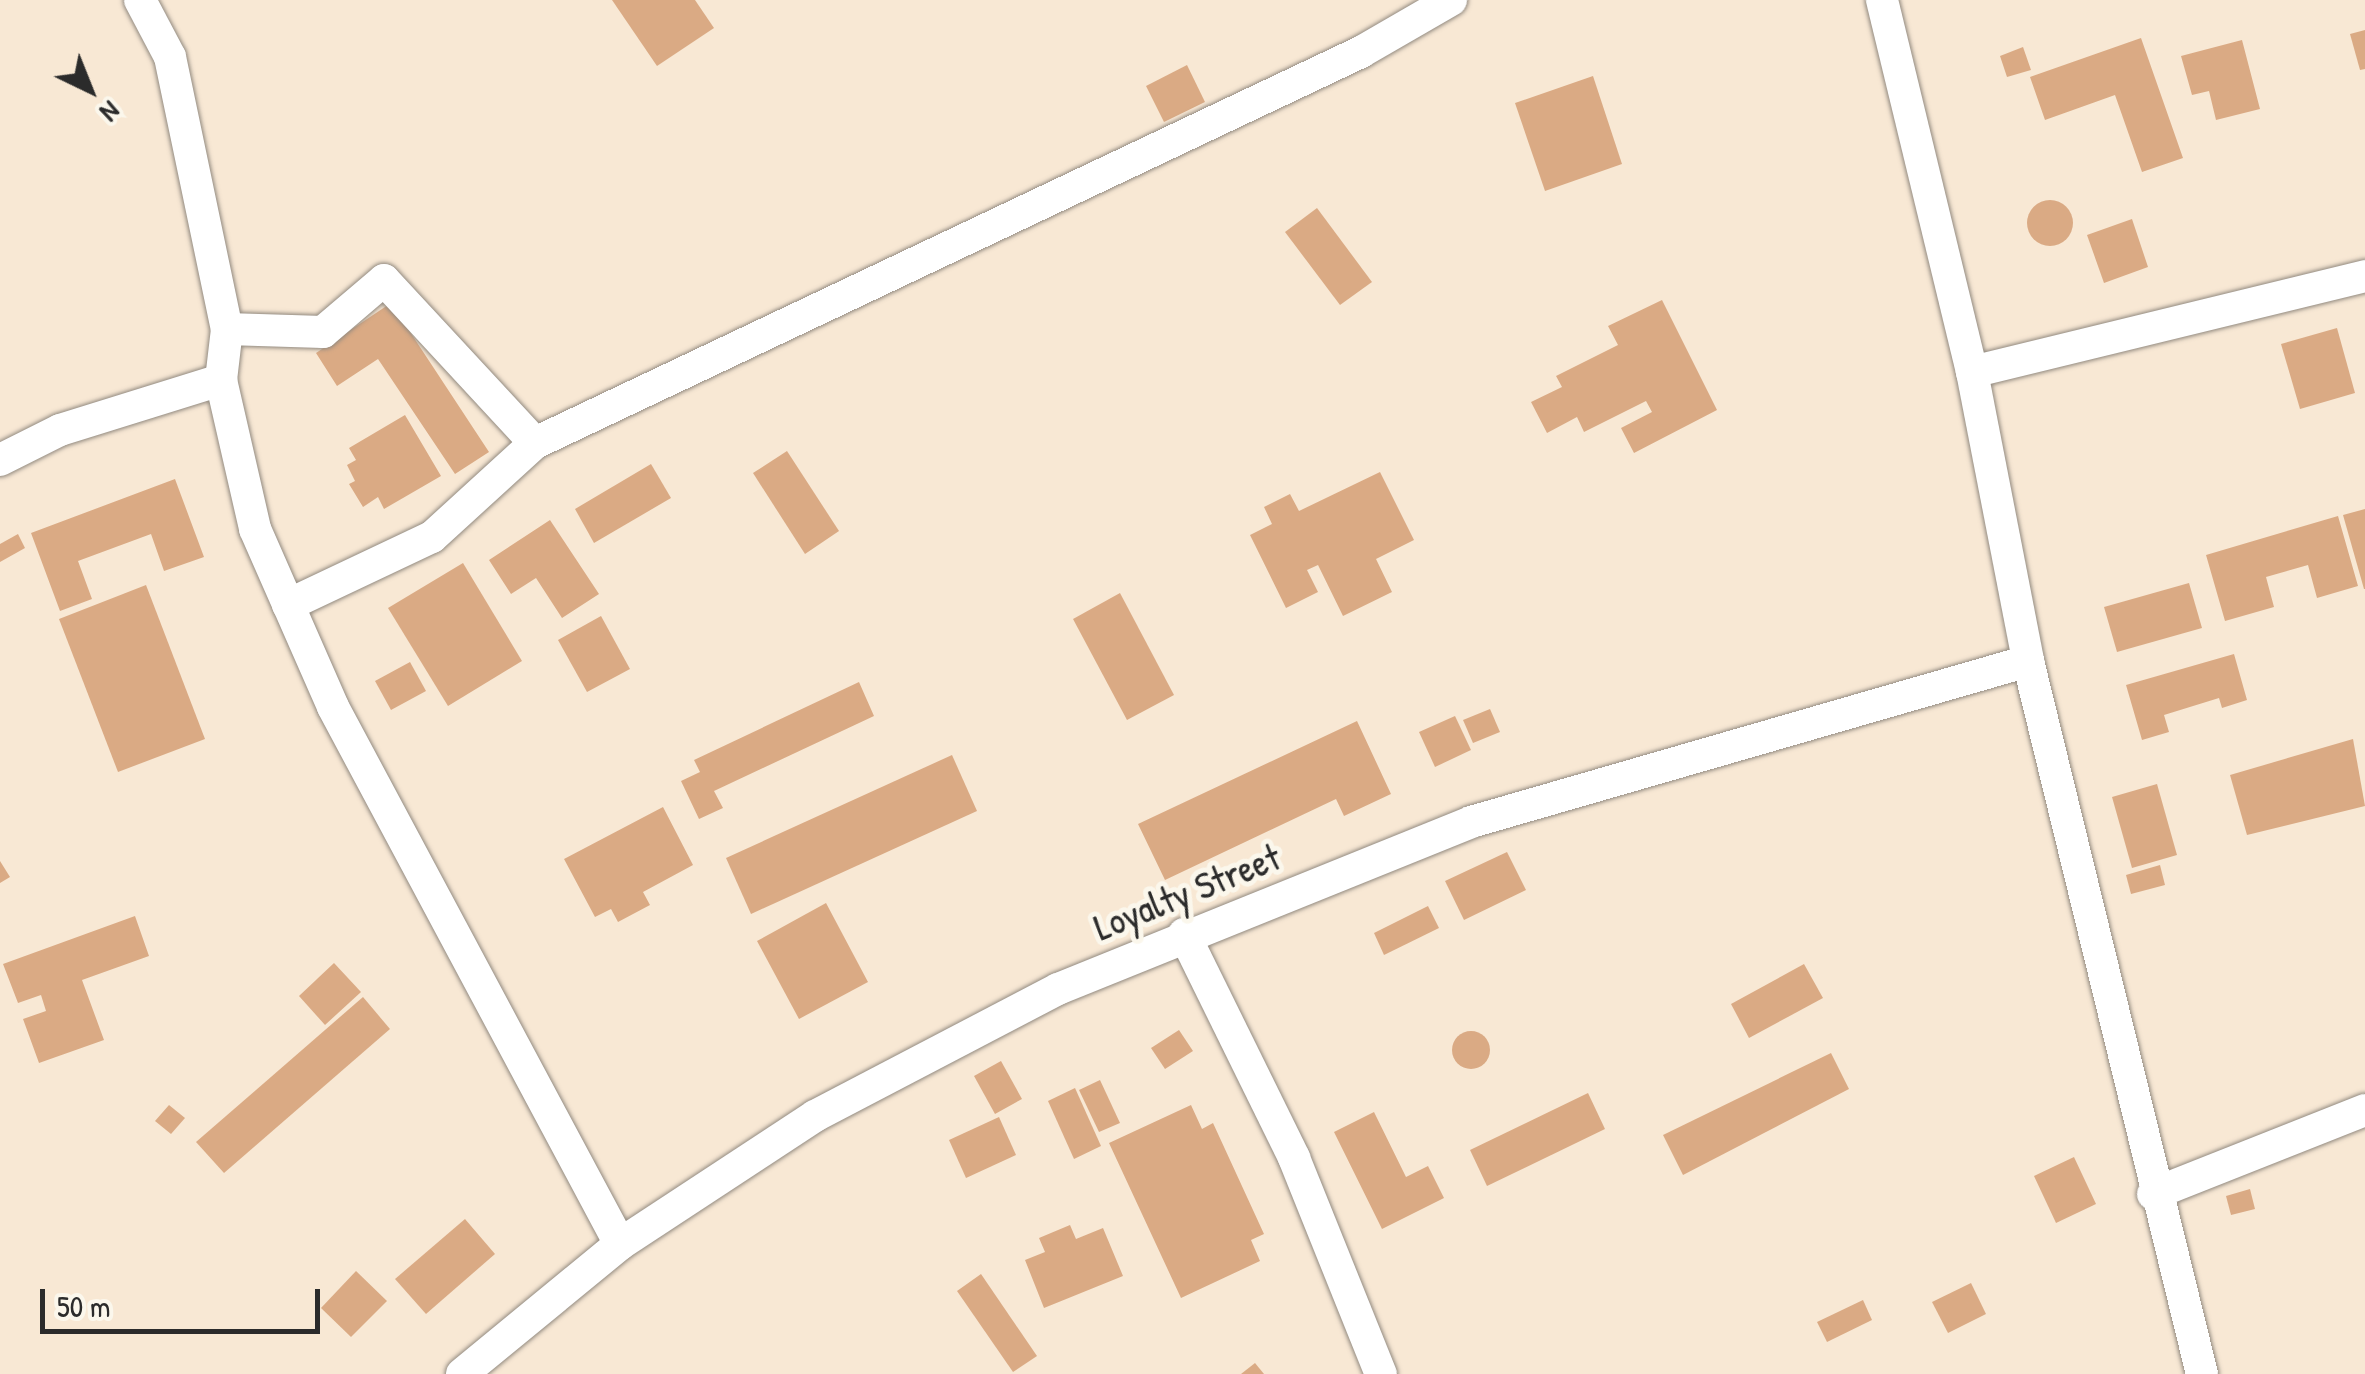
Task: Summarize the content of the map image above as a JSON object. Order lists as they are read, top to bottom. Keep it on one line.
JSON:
{"streets":{"street":["Loyalty Street"]},"scale_bar":"50 m","north":"bottom right"}
